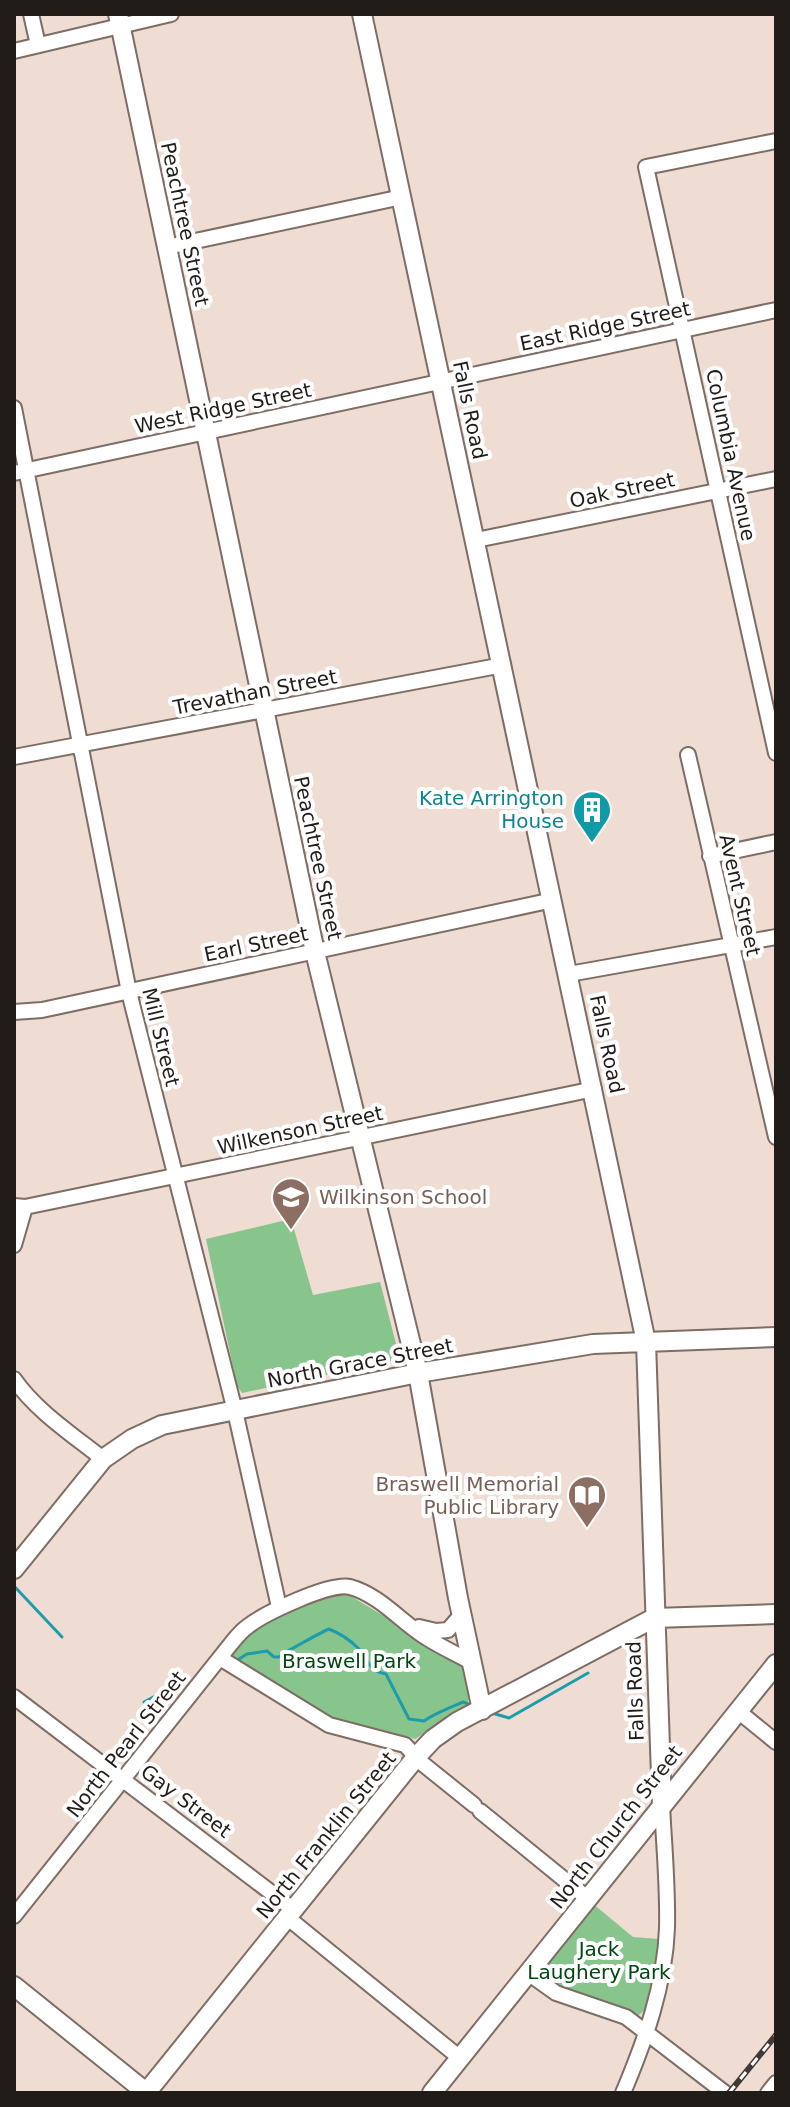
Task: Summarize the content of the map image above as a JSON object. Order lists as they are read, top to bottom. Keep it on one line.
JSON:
{"streets":{"main road":["Peachtree Street","Falls Road","North Grace Street","North Church Street","North Franklin Street"],"street":["East Ridge Street","West Ridge Street","Columbia Avenue","Oak Street","Trevathan Street","Avent Street","Earl Street","Mill Street","Wilkenson Street","North Pearl Street","Gay Street"]},"crossings":[["Peachtree Street","West Ridge Street"],["Peachtree Street","Trevathan Street"],["Peachtree Street","Earl Street"],["Peachtree Street","Wilkenson Street"],["Peachtree Street","North Grace Street"],["Peachtree Street","North Pearl Street"],["Peachtree Street","North Franklin Street"],["East Ridge Street","West Ridge Street"],["East Ridge Street","Falls Road"],["East Ridge Street","Columbia Avenue"],["West Ridge Street","Falls Road"],["West Ridge Street","Mill Street"],["Falls Road","Oak Street"],["Falls Road","Trevathan Street"],["Falls Road","Earl Street"],["Falls Road","Wilkenson Street"],["Falls Road","North Grace Street"],["Falls Road","North Church Street"],["Falls Road","North Franklin Street"],["Columbia Avenue","Oak Street"],["Trevathan Street","Mill Street"],["Earl Street","Mill Street"],["Mill Street","Wilkenson Street"],["Mill Street","North Grace Street"],["Mill Street","North Pearl Street"],["North Pearl Street","Gay Street"],["Gay Street","North Church Street"],["Gay Street","North Franklin Street"]],"parks":["Braswell Park","Jack Laughery Park"],"places":{"building":["Kate Arrington House"],"school or university":["Wilkinson School"],"library":["Braswell Memorial Public Library"]}}
